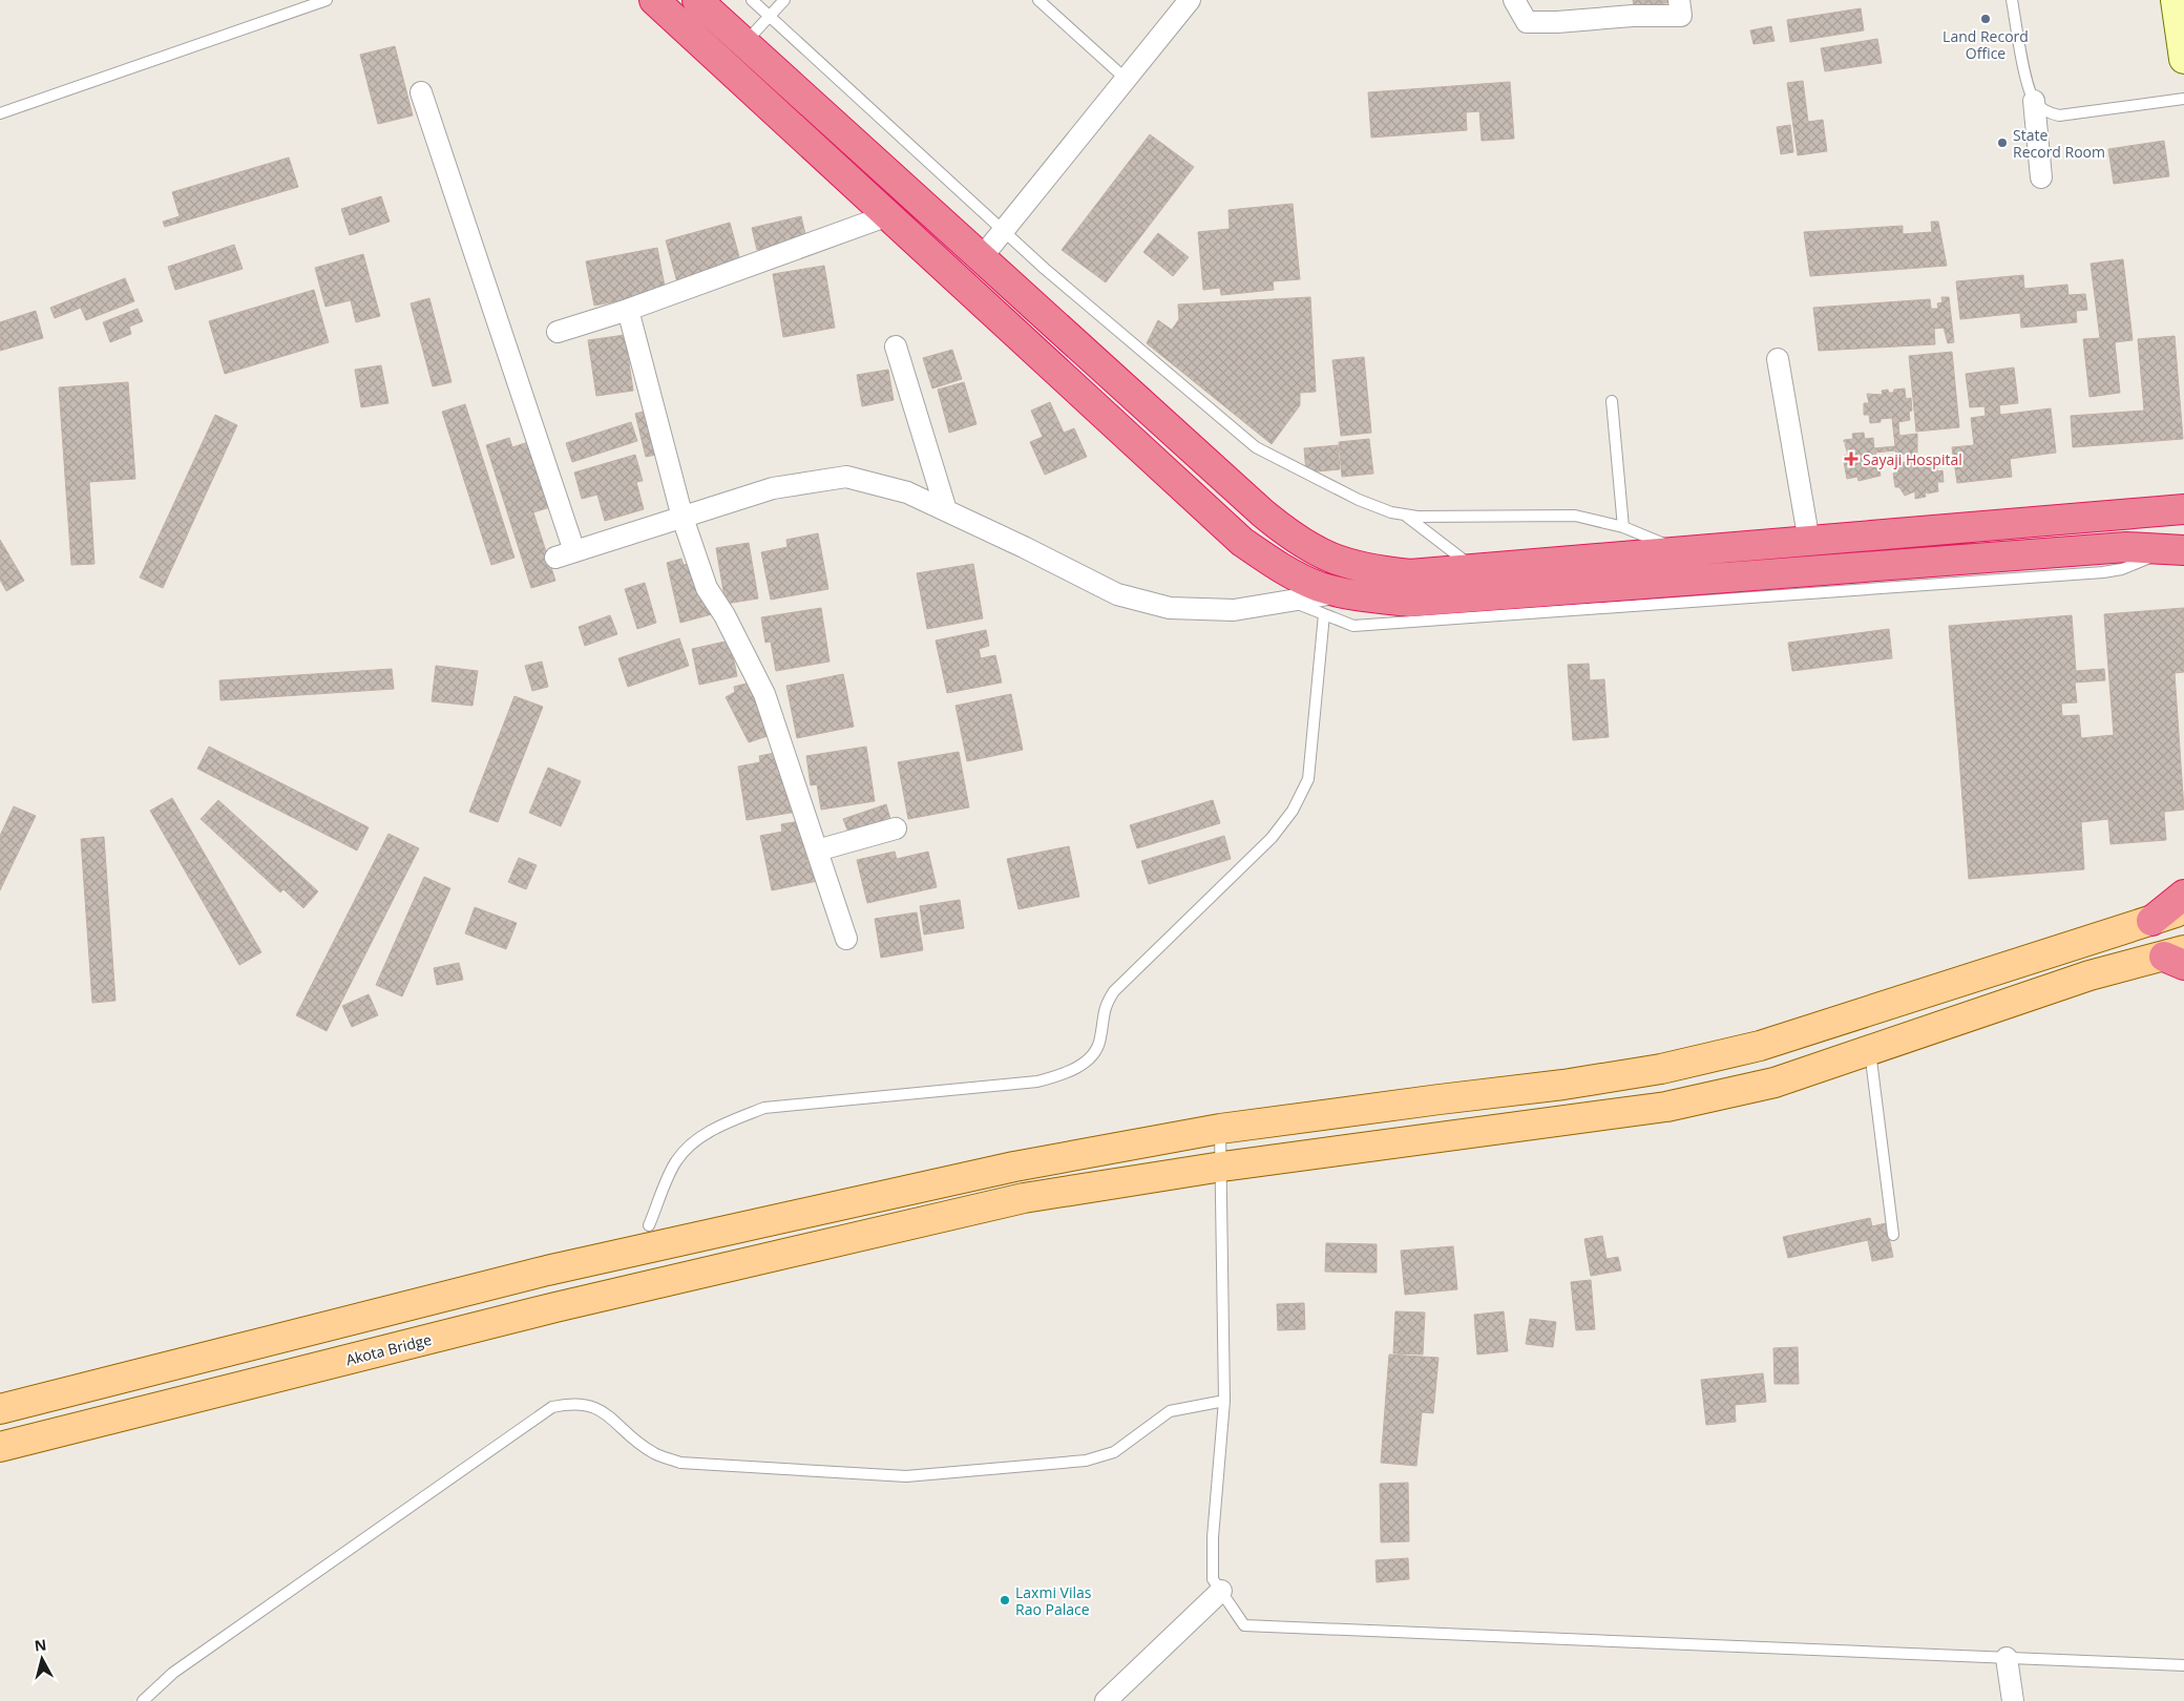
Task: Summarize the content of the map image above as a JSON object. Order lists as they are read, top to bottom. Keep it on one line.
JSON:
{"streets":{"main road":["Akota Bridge"]},"places":{"other":["Land Record Office","State Record Room","Laxmi Vilas Rao Palace"],"health":["Sayaji Hospital"]},"north":"top"}
